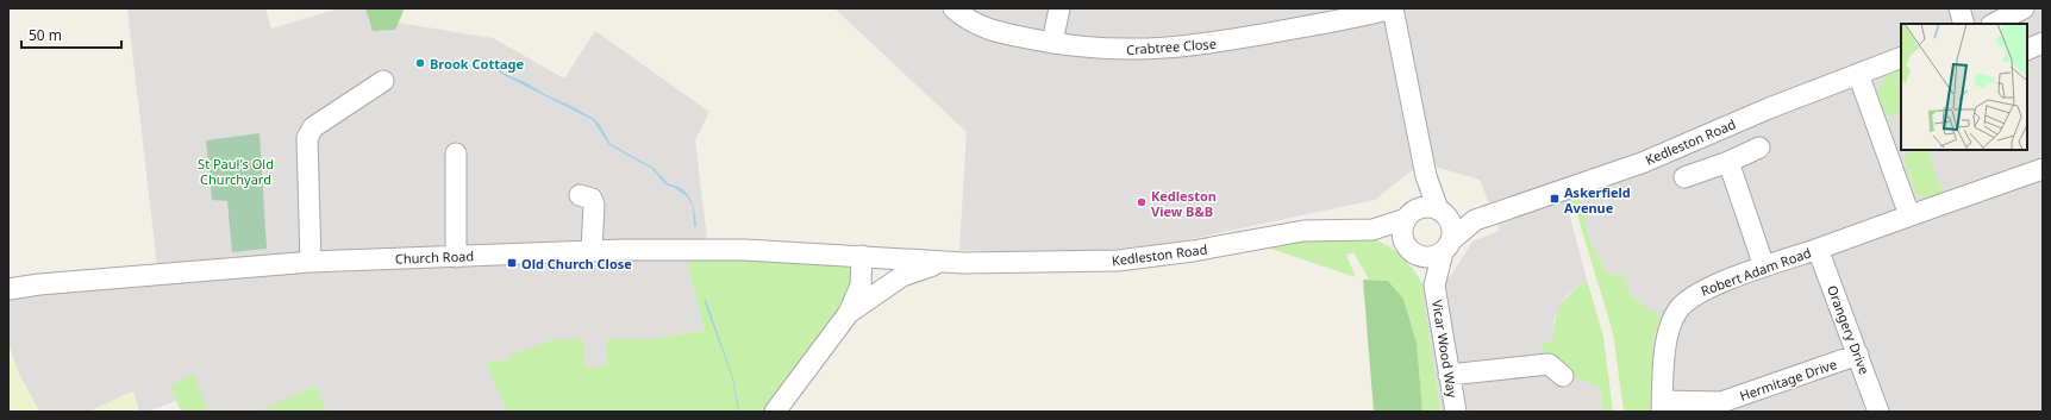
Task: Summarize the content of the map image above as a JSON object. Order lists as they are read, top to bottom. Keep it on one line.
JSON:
{"streets":{"street":["Crabtree Close","Kedleston Road","Church Road","Robert Adam Road","Orangery Drive","Vicar Wood Way","Hermitage Drive"]},"crossings":[["Kedleston Road","Church Road"],["Kedleston Road","Vicar Wood Way"],["Robert Adam Road","Orangery Drive"],["Robert Adam Road","Hermitage Drive"],["Orangery Drive","Hermitage Drive"]],"parks":["St Paul's Old Churchyard"],"places":{"other":["Brook Cottage","Kedleston View B&B"],"transit":["Askerfield Avenue","Old Church Close"]},"scale_bar":"50 m"}
